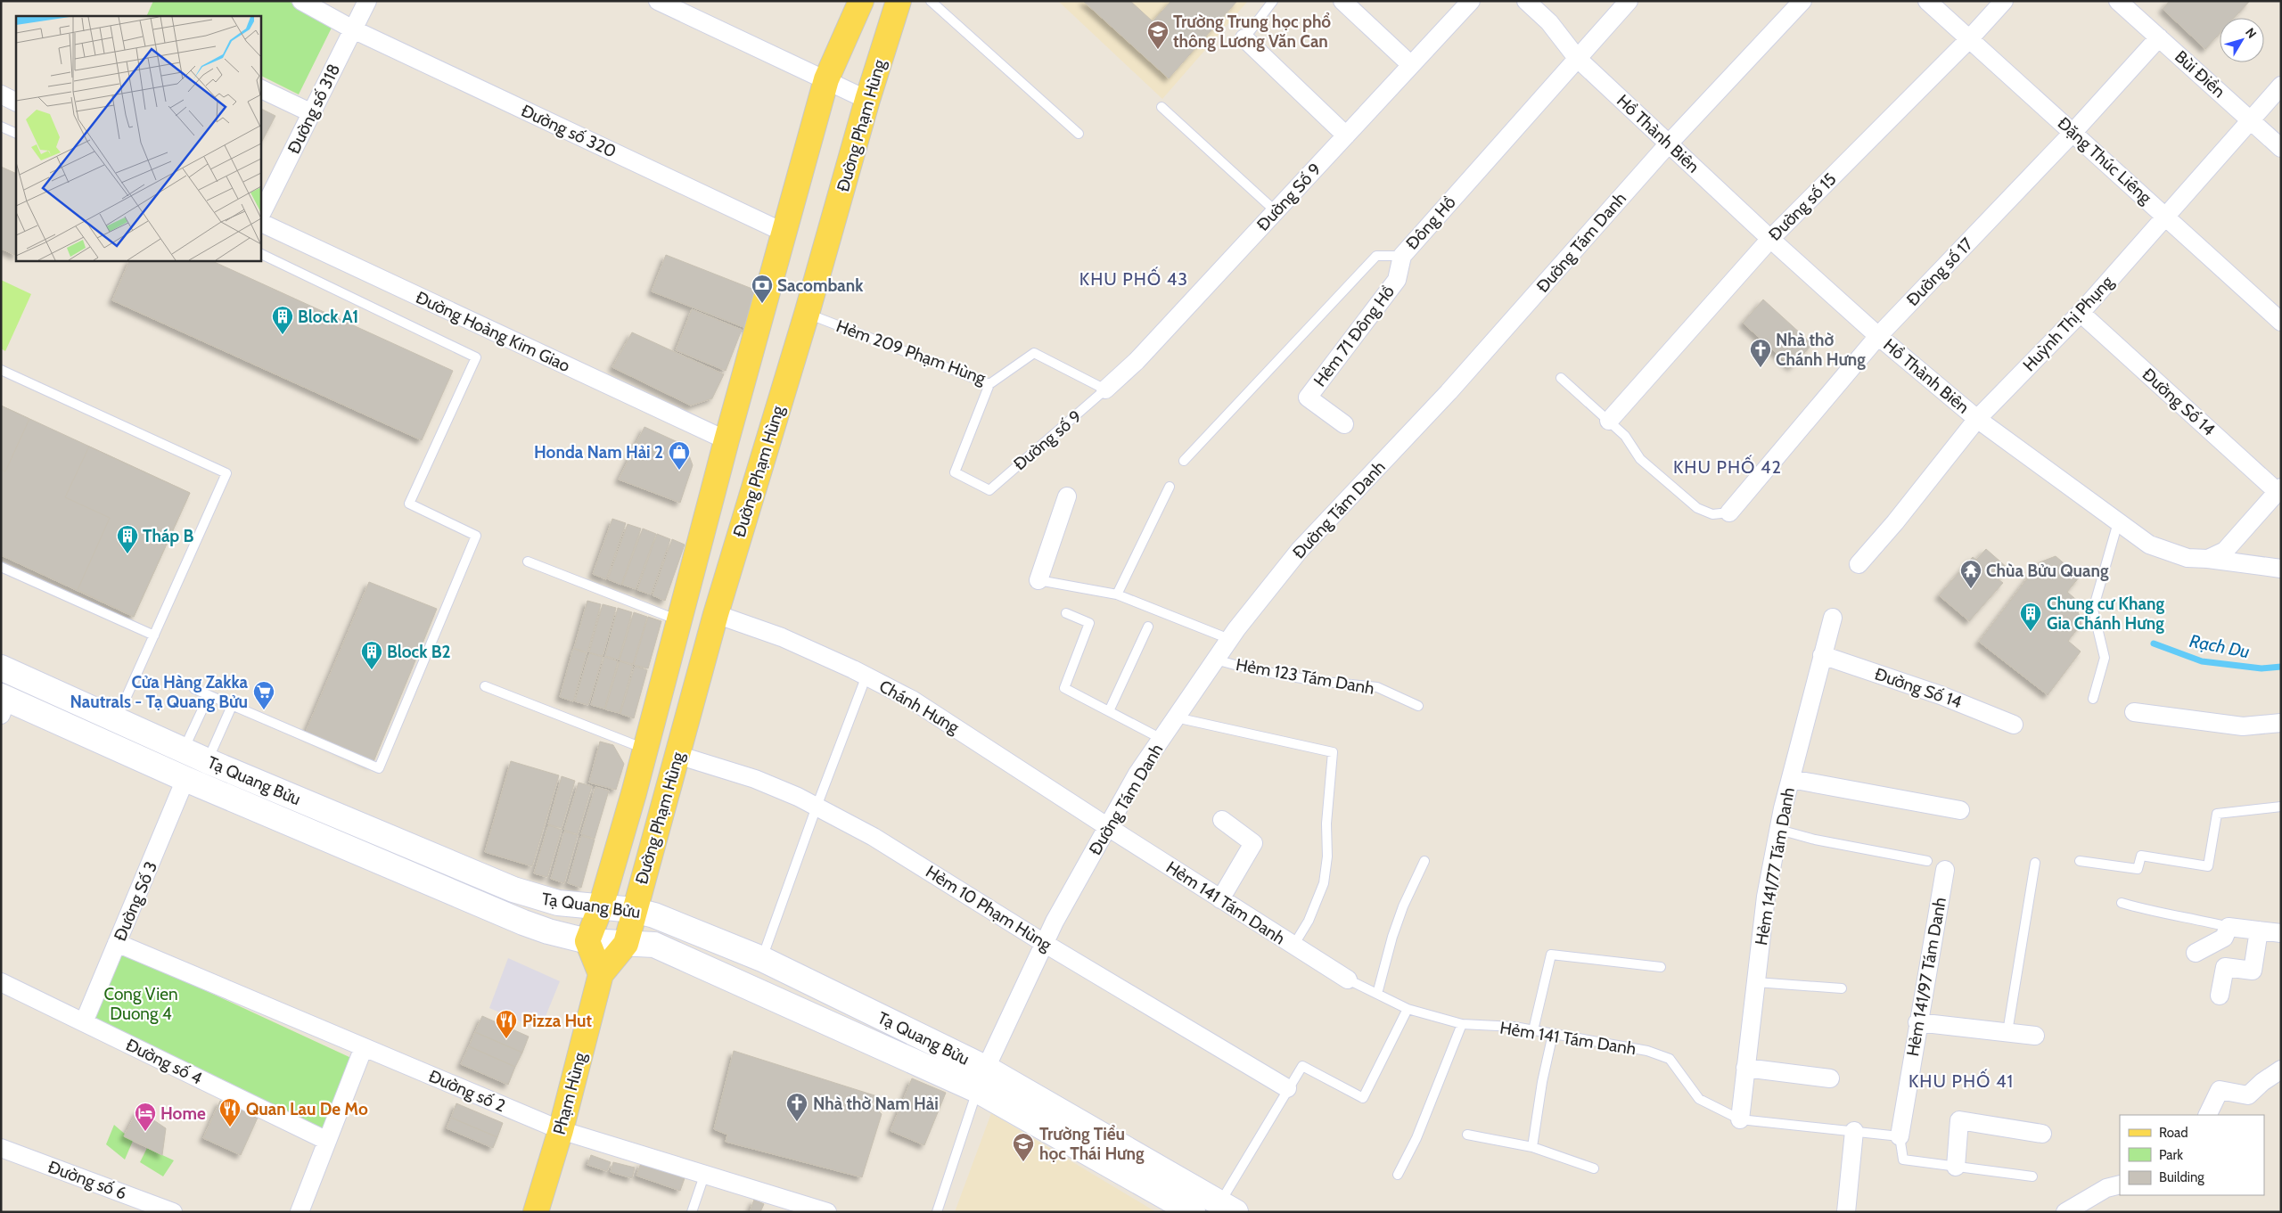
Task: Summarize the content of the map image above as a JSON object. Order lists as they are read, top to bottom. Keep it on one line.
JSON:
{"streets":{"main road":["Đường Phạm Hùng","Tạ Quang Bửu","Phạm Hùng"],"street":["Bùi Điền","Đường số 318","Đường số 320","Hồ Thành Biên","Đặng Thúc Liêng","Đường Số 9","Đường số 15","Đông Hồ","Đường Tám Danh","Đường số 17","Huỳnh Thị Phụng","Đường Hoàng Kim Giao","Hẻm 71 Đông Hồ","Đường Số 14","Chánh Hưng","Hẻm 141/77 Tám Danh","Đường Số 3","Hẻm 141 Tám Danh","Hẻm 10 Phạm Hùng","Hẻm 141/97 Tám Danh","Đường số 4","Đường số 2","Đường số 6"],"lane":["Hẻm 209 Phạm Hùng","Đường số 9","Hẻm 123 Tám Danh"]},"crossings":[["Bùi Điền","Đường số 17"],["Bùi Điền","Huỳnh Thị Phụng"],["Đường số 318","Đường số 320"],["Đường Phạm Hùng","Đường số 320"],["Đường Phạm Hùng","Đường Hoàng Kim Giao"],["Đường Phạm Hùng","Hẻm 209 Phạm Hùng"],["Đường Phạm Hùng","Chánh Hưng"],["Đường Phạm Hùng","Tạ Quang Bửu"],["Đường Phạm Hùng","Hẻm 10 Phạm Hùng"],["Đường Phạm Hùng","Phạm Hùng"],["Hồ Thành Biên","Đường số 15"],["Hồ Thành Biên","Đông Hồ"],["Hồ Thành Biên","Đường Tám Danh"],["Hồ Thành Biên","Đường số 17"],["Hồ Thành Biên","Huỳnh Thị Phụng"],["Đặng Thúc Liêng","Đường số 15"],["Đặng Thúc Liêng","Đường số 17"],["Đặng Thúc Liêng","Huỳnh Thị Phụng"],["Đường Số 9","Hẻm 209 Phạm Hùng"],["Đường Số 9","Đường số 9"],["Đông Hồ","Hẻm 71 Đông Hồ"],["Đường Tám Danh","Hẻm 123 Tám Danh"],["Đường Tám Danh","Chánh Hưng"],["Đường Tám Danh","Tạ Quang Bửu"],["Đường Tám Danh","Hẻm 141 Tám Danh"],["Đường Tám Danh","Hẻm 10 Phạm Hùng"],["Huỳnh Thị Phụng","Đường Số 14"],["Hẻm 209 Phạm Hùng","Đường số 9"],["Đường Số 14","Hẻm 141/77 Tám Danh"],["Chánh Hưng","Hẻm 141 Tám Danh"],["Tạ Quang Bửu","Đường Số 3"],["Tạ Quang Bửu","Phạm Hùng"],["Hẻm 141/77 Tám Danh","Hẻm 141 Tám Danh"],["Đường Số 3","Đường số 4"],["Đường Số 3","Đường số 2"],["Hẻm 141 Tám Danh","Hẻm 141/97 Tám Danh"],["Đường số 2","Phạm Hùng"]],"districts":["KHU PHỐ 43","KHU PHỐ 42","KHU PHỐ 41"],"water":["Rạch Du"],"parks":["Cong Vien Duong 4"],"places":{"school or university":["Trường Trung học phổ thông Lương Văn Can","Trường Tiểu học Thái Hưng"],"bank":["Sacombank"],"building":["Block A1","Tháp B","Chung cư Khang Gia Chánh Hưng","Block B2"],"church":["Nhà thờ Chánh Hưng","Nhà thờ Nam Hải"],"shop":["Honda Nam Hải 2"],"temple":["Chùa Bửu Quang"],"supermarket":["Cửa Hàng Zakka Nautrals - Tạ Quang Bửu"],"restaurant":["Pizza Hut","Quan Lau De Mo"],"hotel":["Home"]},"legend":["Road","Park","Building"],"north":"top right"}
